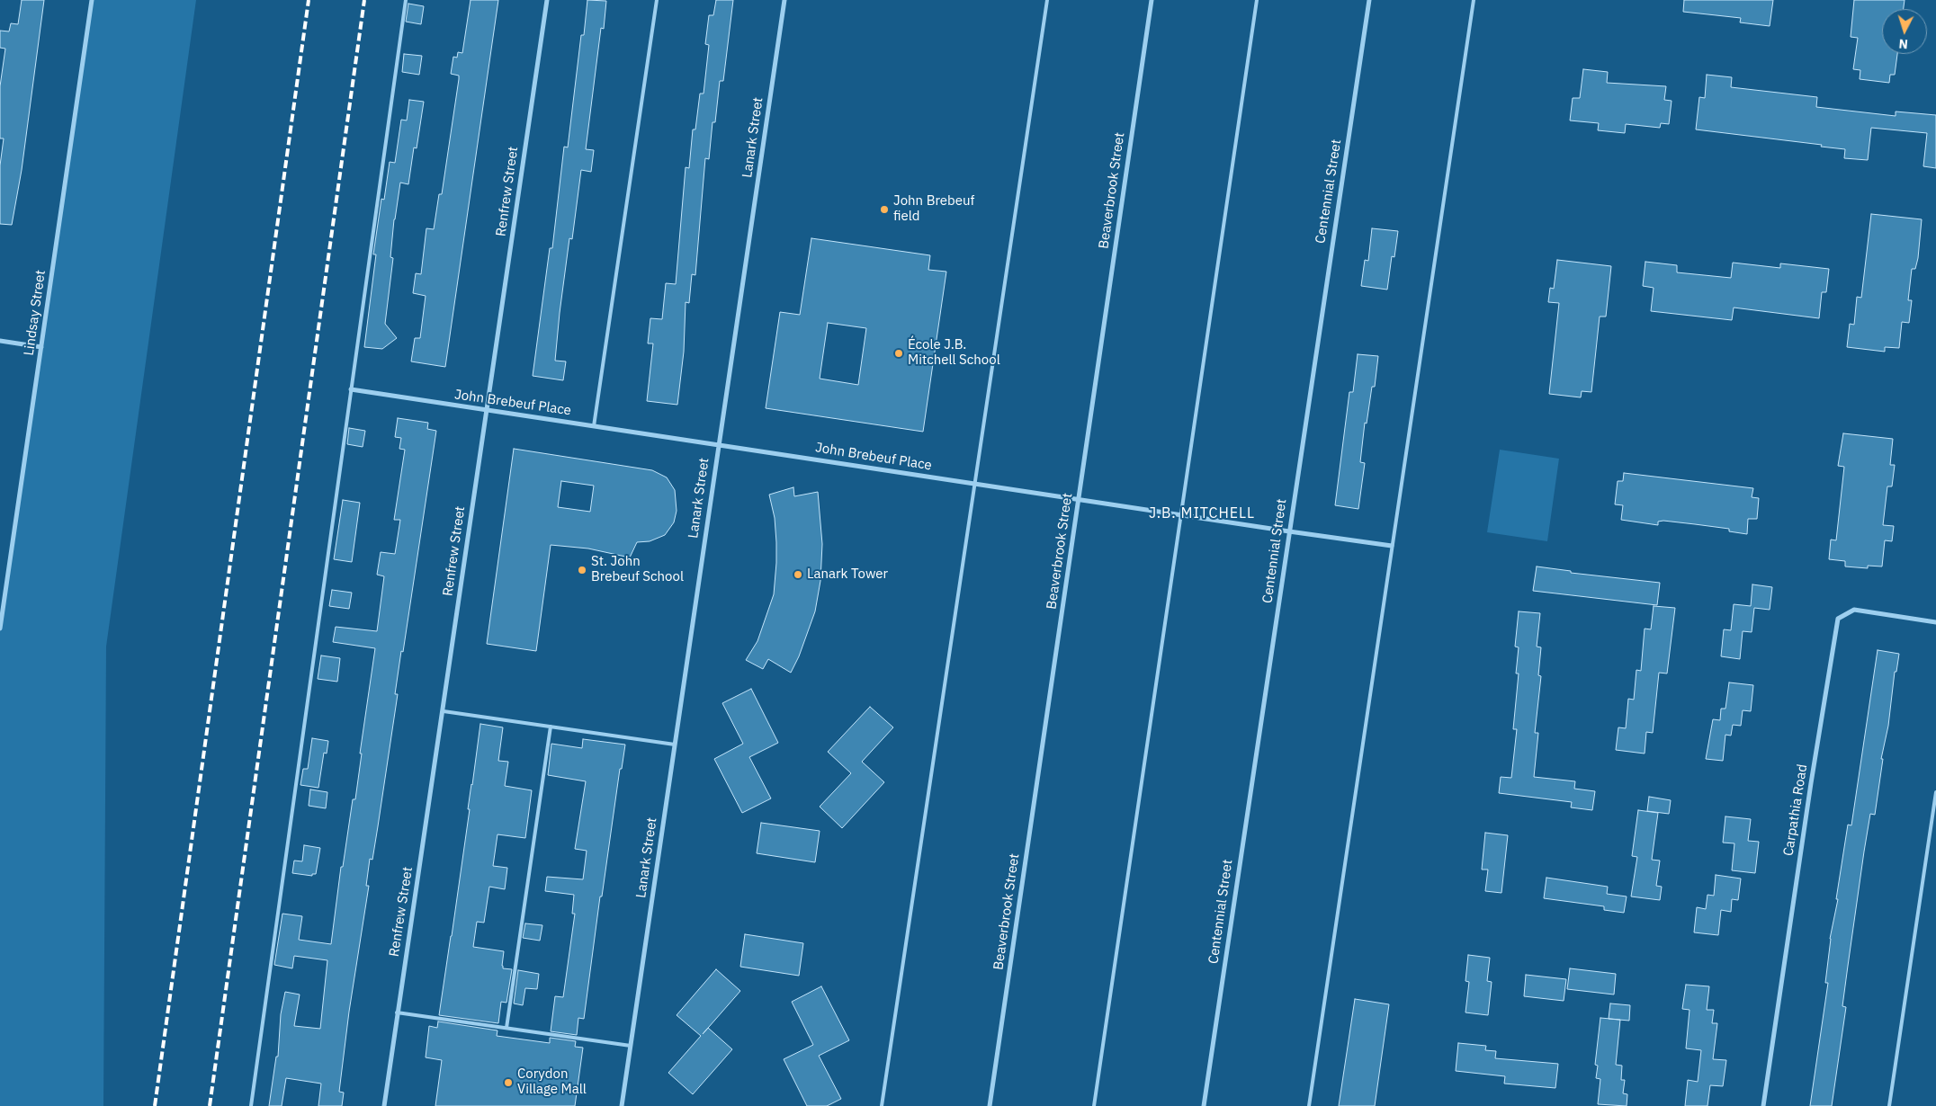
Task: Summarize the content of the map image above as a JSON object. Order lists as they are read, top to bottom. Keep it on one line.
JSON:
{"streets":{"street":["Lanark Street","Beaverbrook Street","Renfrew Street","Centennial Street","Lindsay Street","John Brebeuf Place","Carpathia Road"]},"crossings":[["Lanark Street","John Brebeuf Place"],["Beaverbrook Street","John Brebeuf Place"],["Renfrew Street","John Brebeuf Place"],["Centennial Street","John Brebeuf Place"]],"districts":["J.B. MITCHELL"],"places":["John Brebeuf field","École J.B. Mitchell School","St. John Brebeuf School","Lanark Tower","Corydon Village Mall"],"north":"bottom"}
